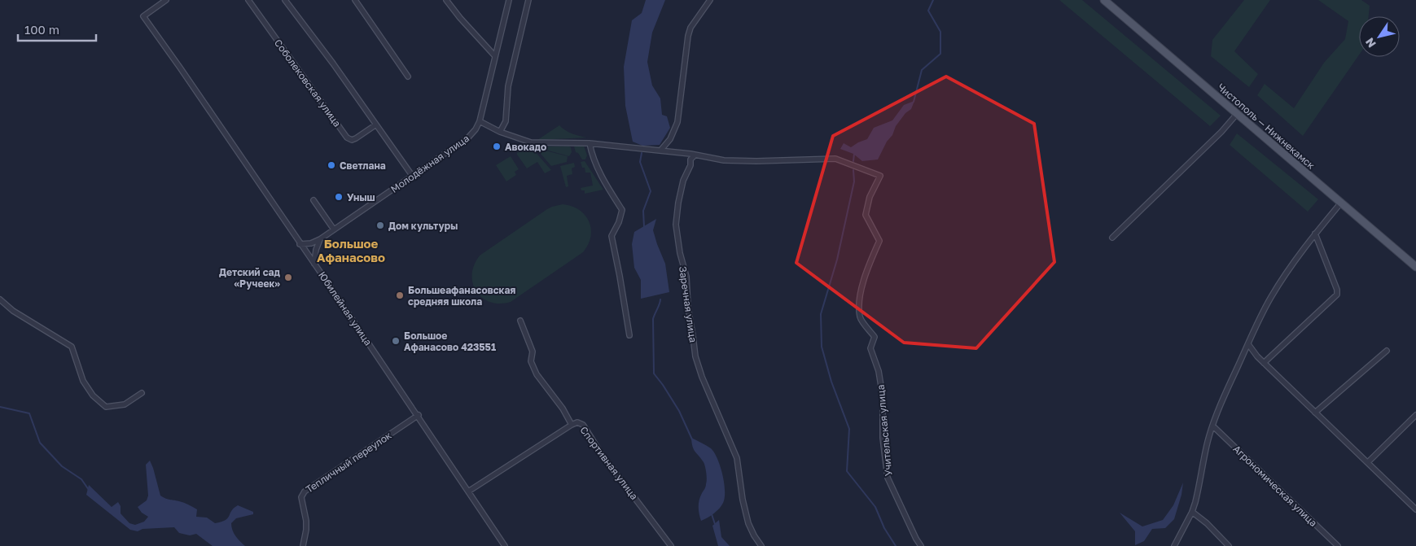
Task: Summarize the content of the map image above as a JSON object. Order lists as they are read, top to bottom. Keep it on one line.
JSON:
{"streets":{"main road":["Чистополь — Нижнекамск"],"street":["Соболековская улица","Молодёжная улица","Заречная улица","Юбилейная улица","Учительская улица","Тепличный переулок","Спортивная улица","Агрономическая улица"]},"crossings":[["Молодёжная улица","Юбилейная улица"],["Заречная улица","Учительская улица"],["Юбилейная улица","Тепличный переулок"]],"districts":["Большое Афанасово"],"places":["Авокадо","Светлана","Уныш","Дом культуры","Детский сад «Ручеек»","Большеафанасовская средняя школа","Большое Афанасово 423551"],"scale_bar":"100 m","north":"bottom left"}
